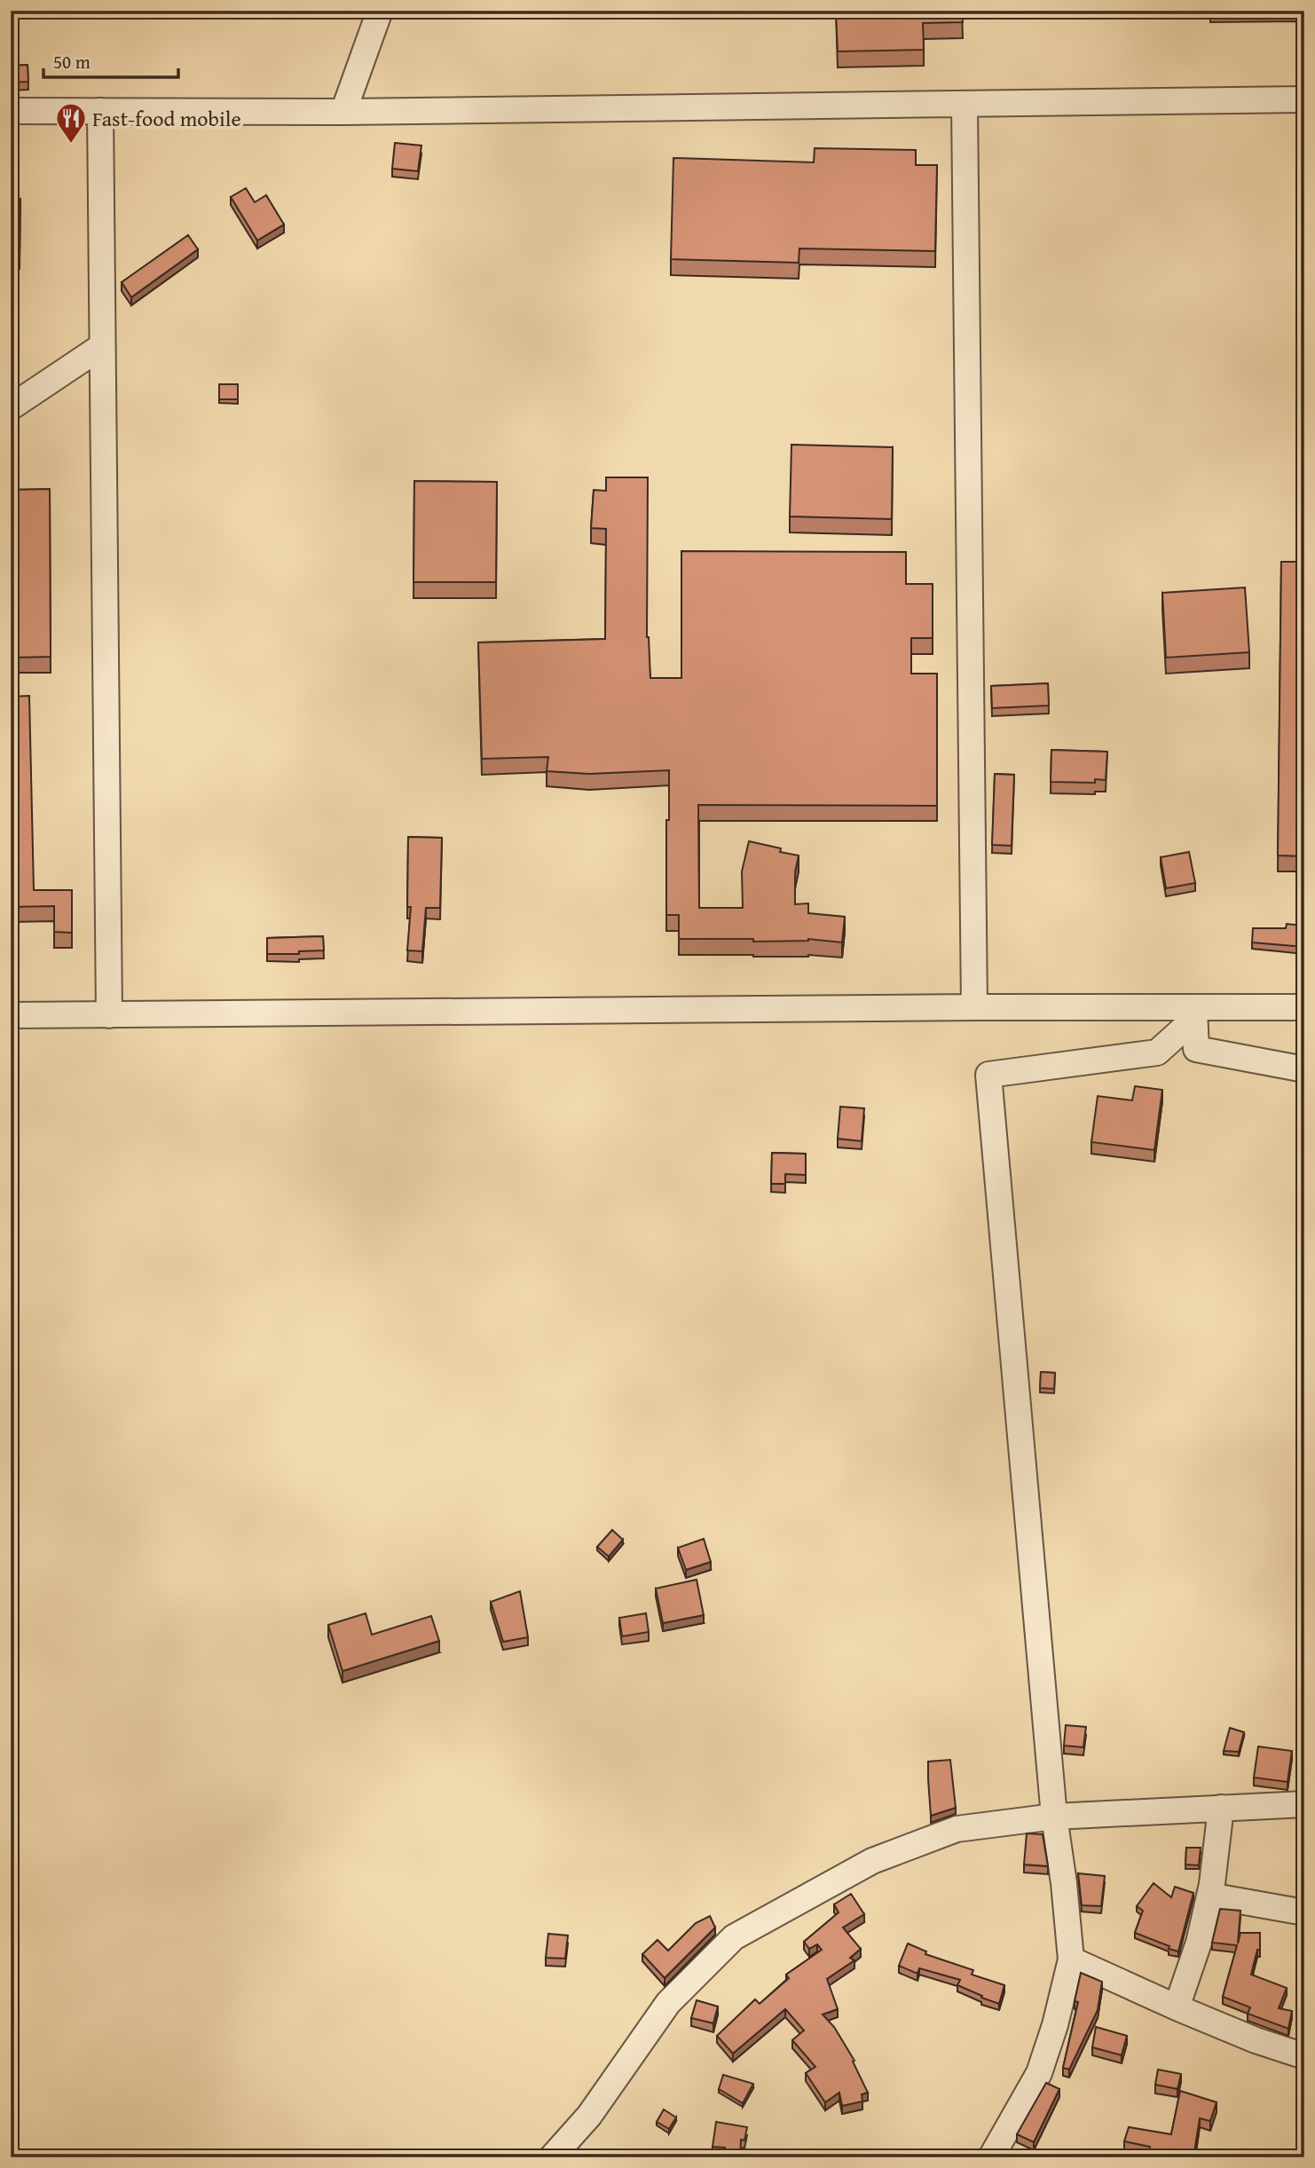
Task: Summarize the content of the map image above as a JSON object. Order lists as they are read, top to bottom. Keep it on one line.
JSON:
{"places":{"restaurant":["Fast-food mobile"]},"scale_bar":"50 m"}
